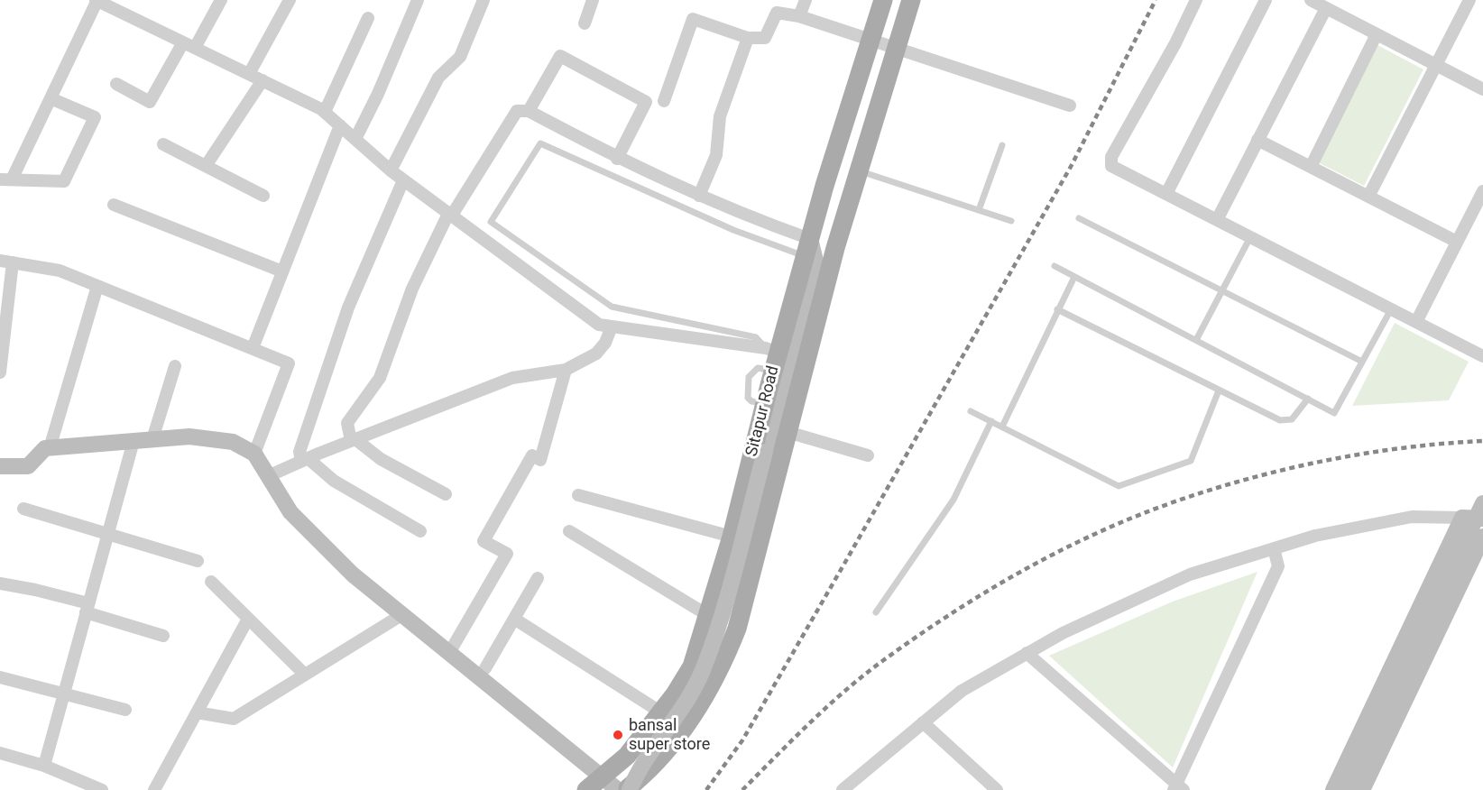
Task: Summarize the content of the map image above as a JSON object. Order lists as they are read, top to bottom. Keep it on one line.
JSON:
{"streets":{"main road":["Sitapur Road"]},"places":["bansal super store"]}
